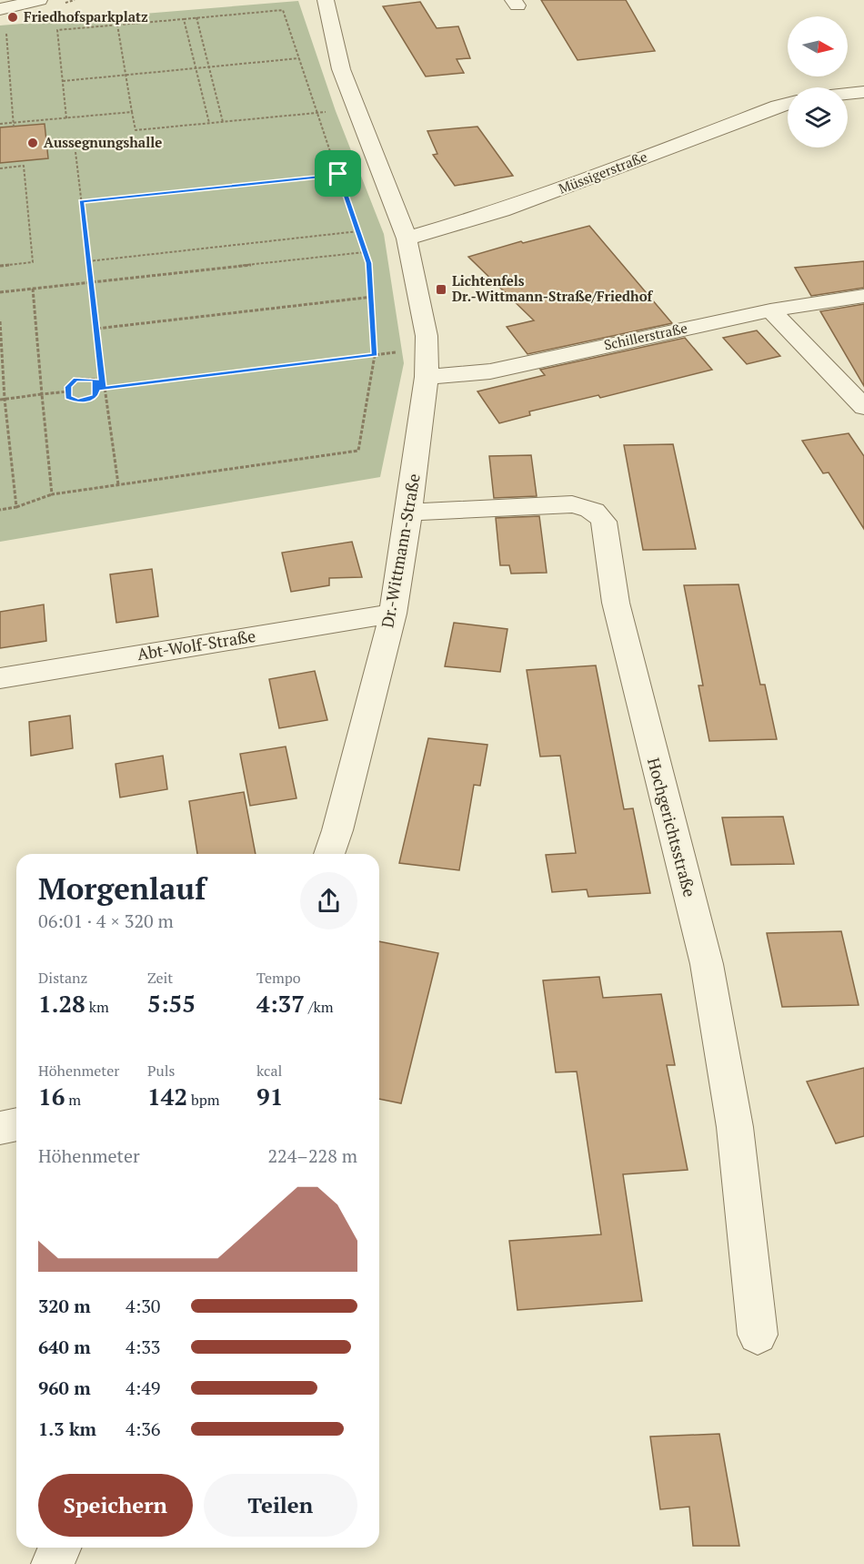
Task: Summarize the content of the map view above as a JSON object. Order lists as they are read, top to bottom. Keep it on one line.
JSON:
{"streets":{"street":["Müssigerstraße","Schillerstraße","Dr.-Wittmann-Straße","Abt-Wolf-Straße","Hochgerichtsstraße"]},"crossings":[["Müssigerstraße","Dr.-Wittmann-Straße"],["Schillerstraße","Dr.-Wittmann-Straße"],["Dr.-Wittmann-Straße","Abt-Wolf-Straße"],["Dr.-Wittmann-Straße","Hochgerichtsstraße"]],"places":{"other":["Friedhofsparkplatz","Aussegnungshalle"],"transit":["Lichtenfels Dr.-Wittmann-Straße/Friedhof"]},"north":"right","page":{"heading":["Morgenlauf","06:01 · 4 × 320 m"],"stats":[["Distanz","1.28 km"],["Zeit","5:55"],["Tempo","4:37 /km"],["Höhenmeter","16 m"],["Puls","142 bpm"],["kcal","91"]],"chart":["Höhenmeter","224–228 m"],"list":[{"name":"320 m","note":"4:30"},{"name":"640 m","note":"4:33"},{"name":"960 m","note":"4:49"},{"name":"1.3 km","note":"4:36"}],"buttons":["Speichern","Teilen"]}}
